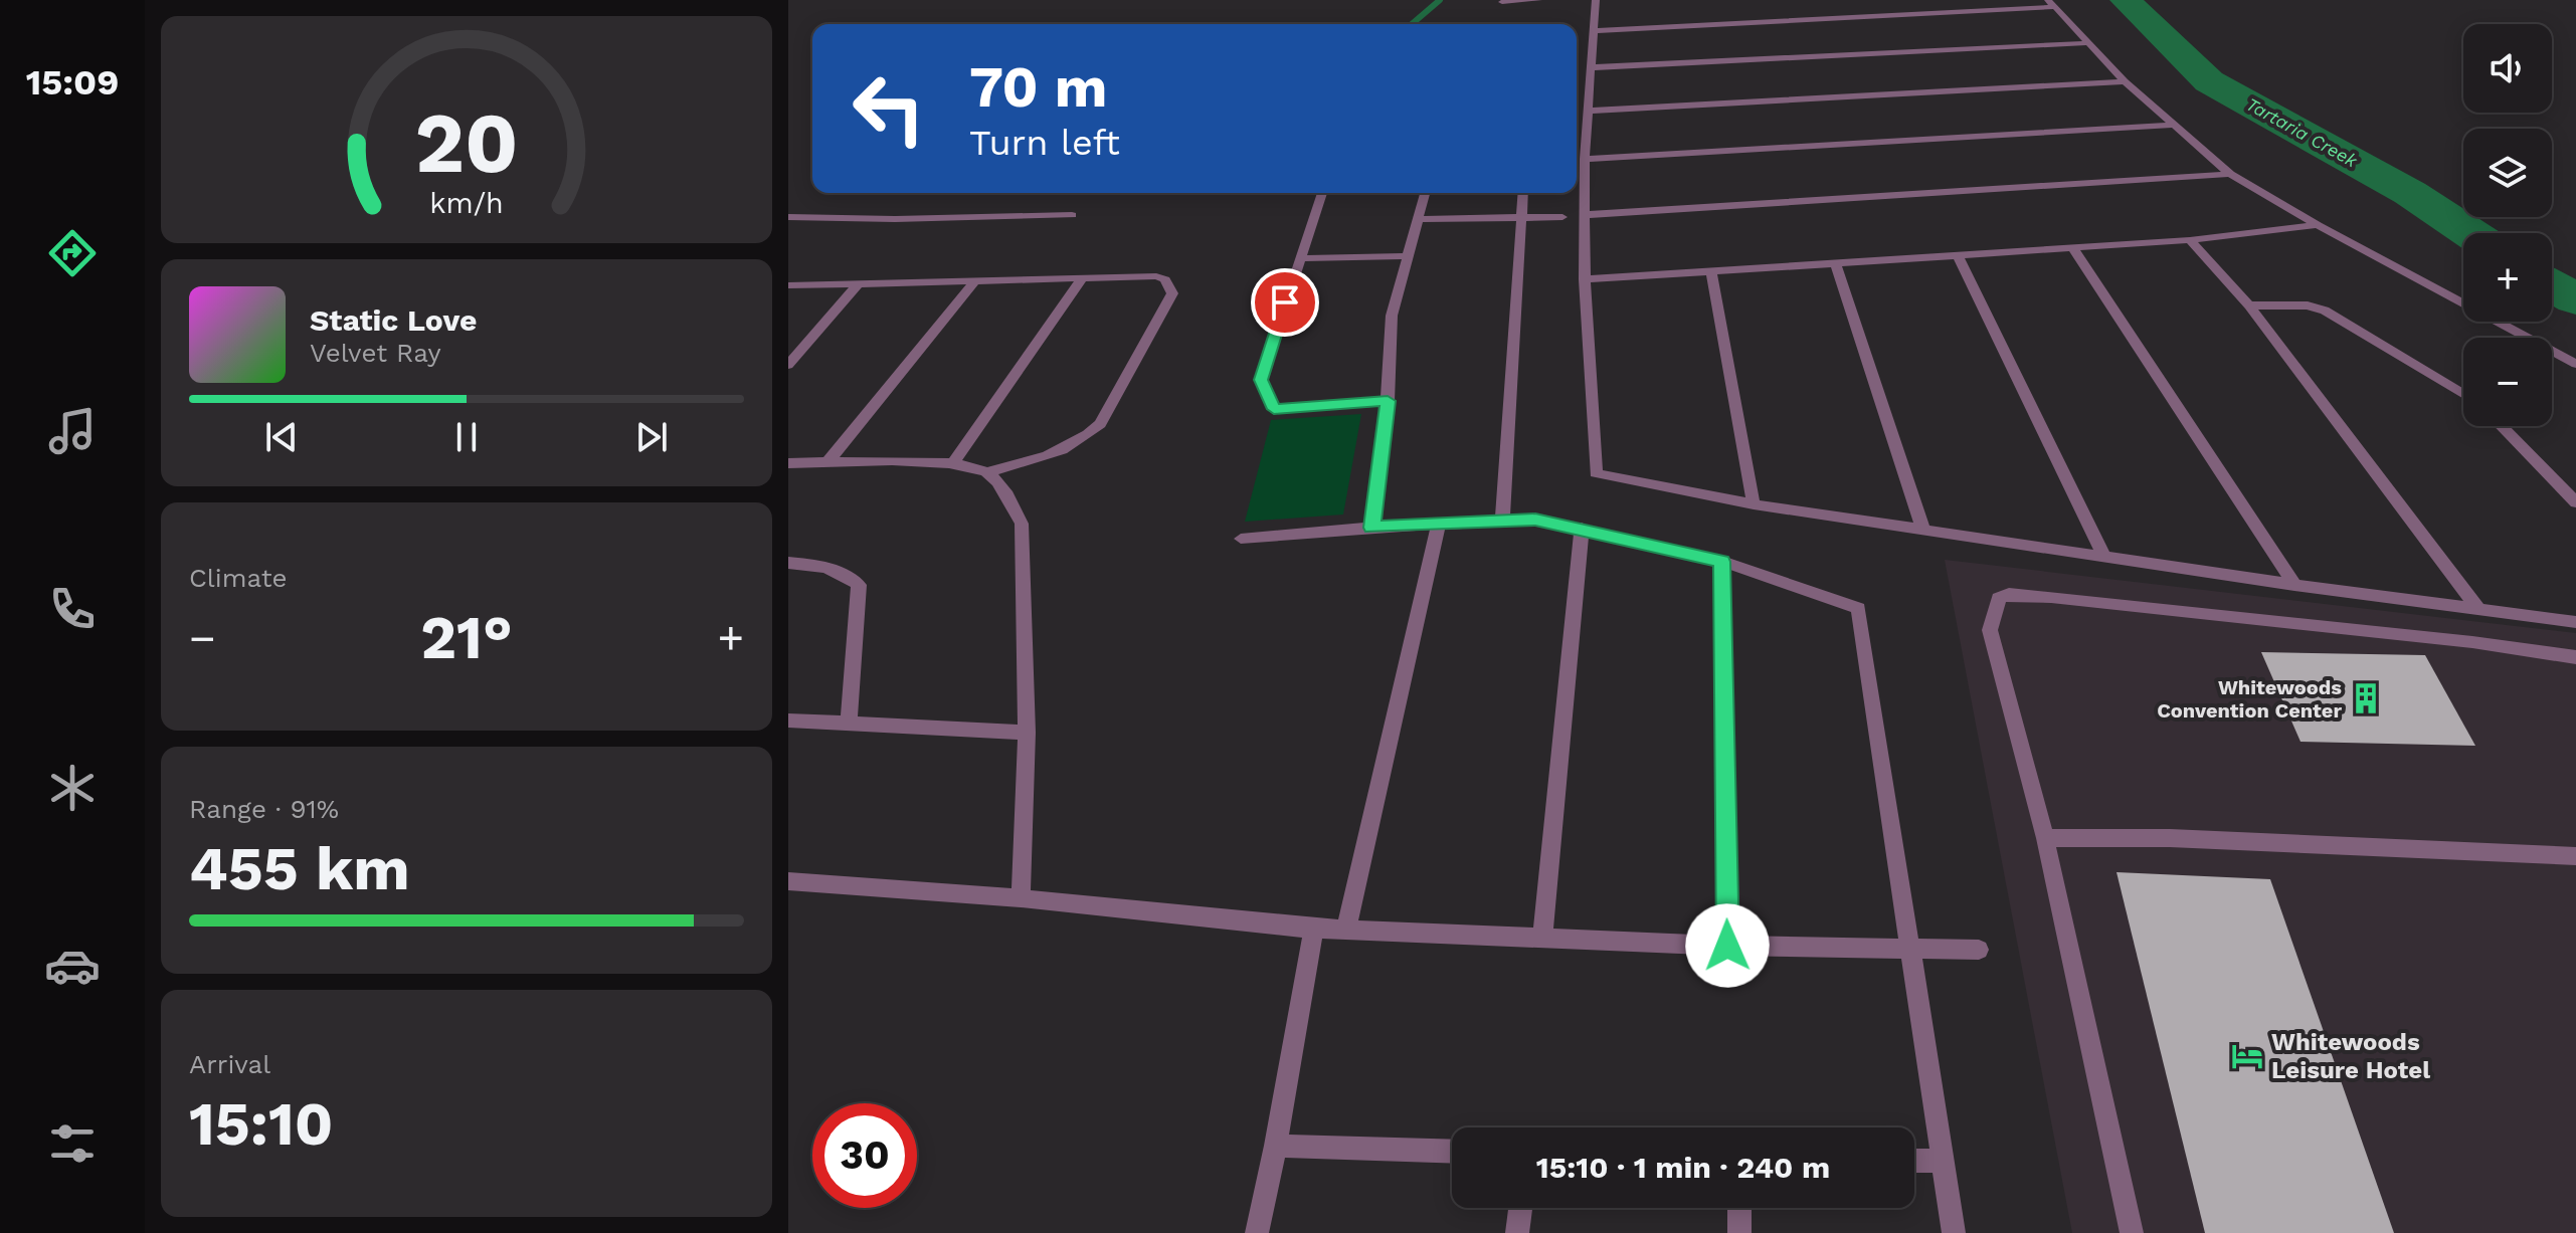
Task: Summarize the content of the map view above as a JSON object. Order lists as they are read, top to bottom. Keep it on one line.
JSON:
{"water":["Tartaria Creek"],"places":{"building":["Whitewoods Convention Center"],"hotel":["Whitewoods Leisure Hotel"]},"page":{"tabs":"15:09","map_buttons":["+","−"],"turn":["70 m","Turn left"],"song":["Static Love","Velvet Ray"],"tile":["Climate",["Range · 91%","455 km"],["Arrival","15:10"]],"heat":["−","21°","+"],"limit":"30","trip":"15:10 · 1 min · 240 m","gauge":["20","km/h"]}}
